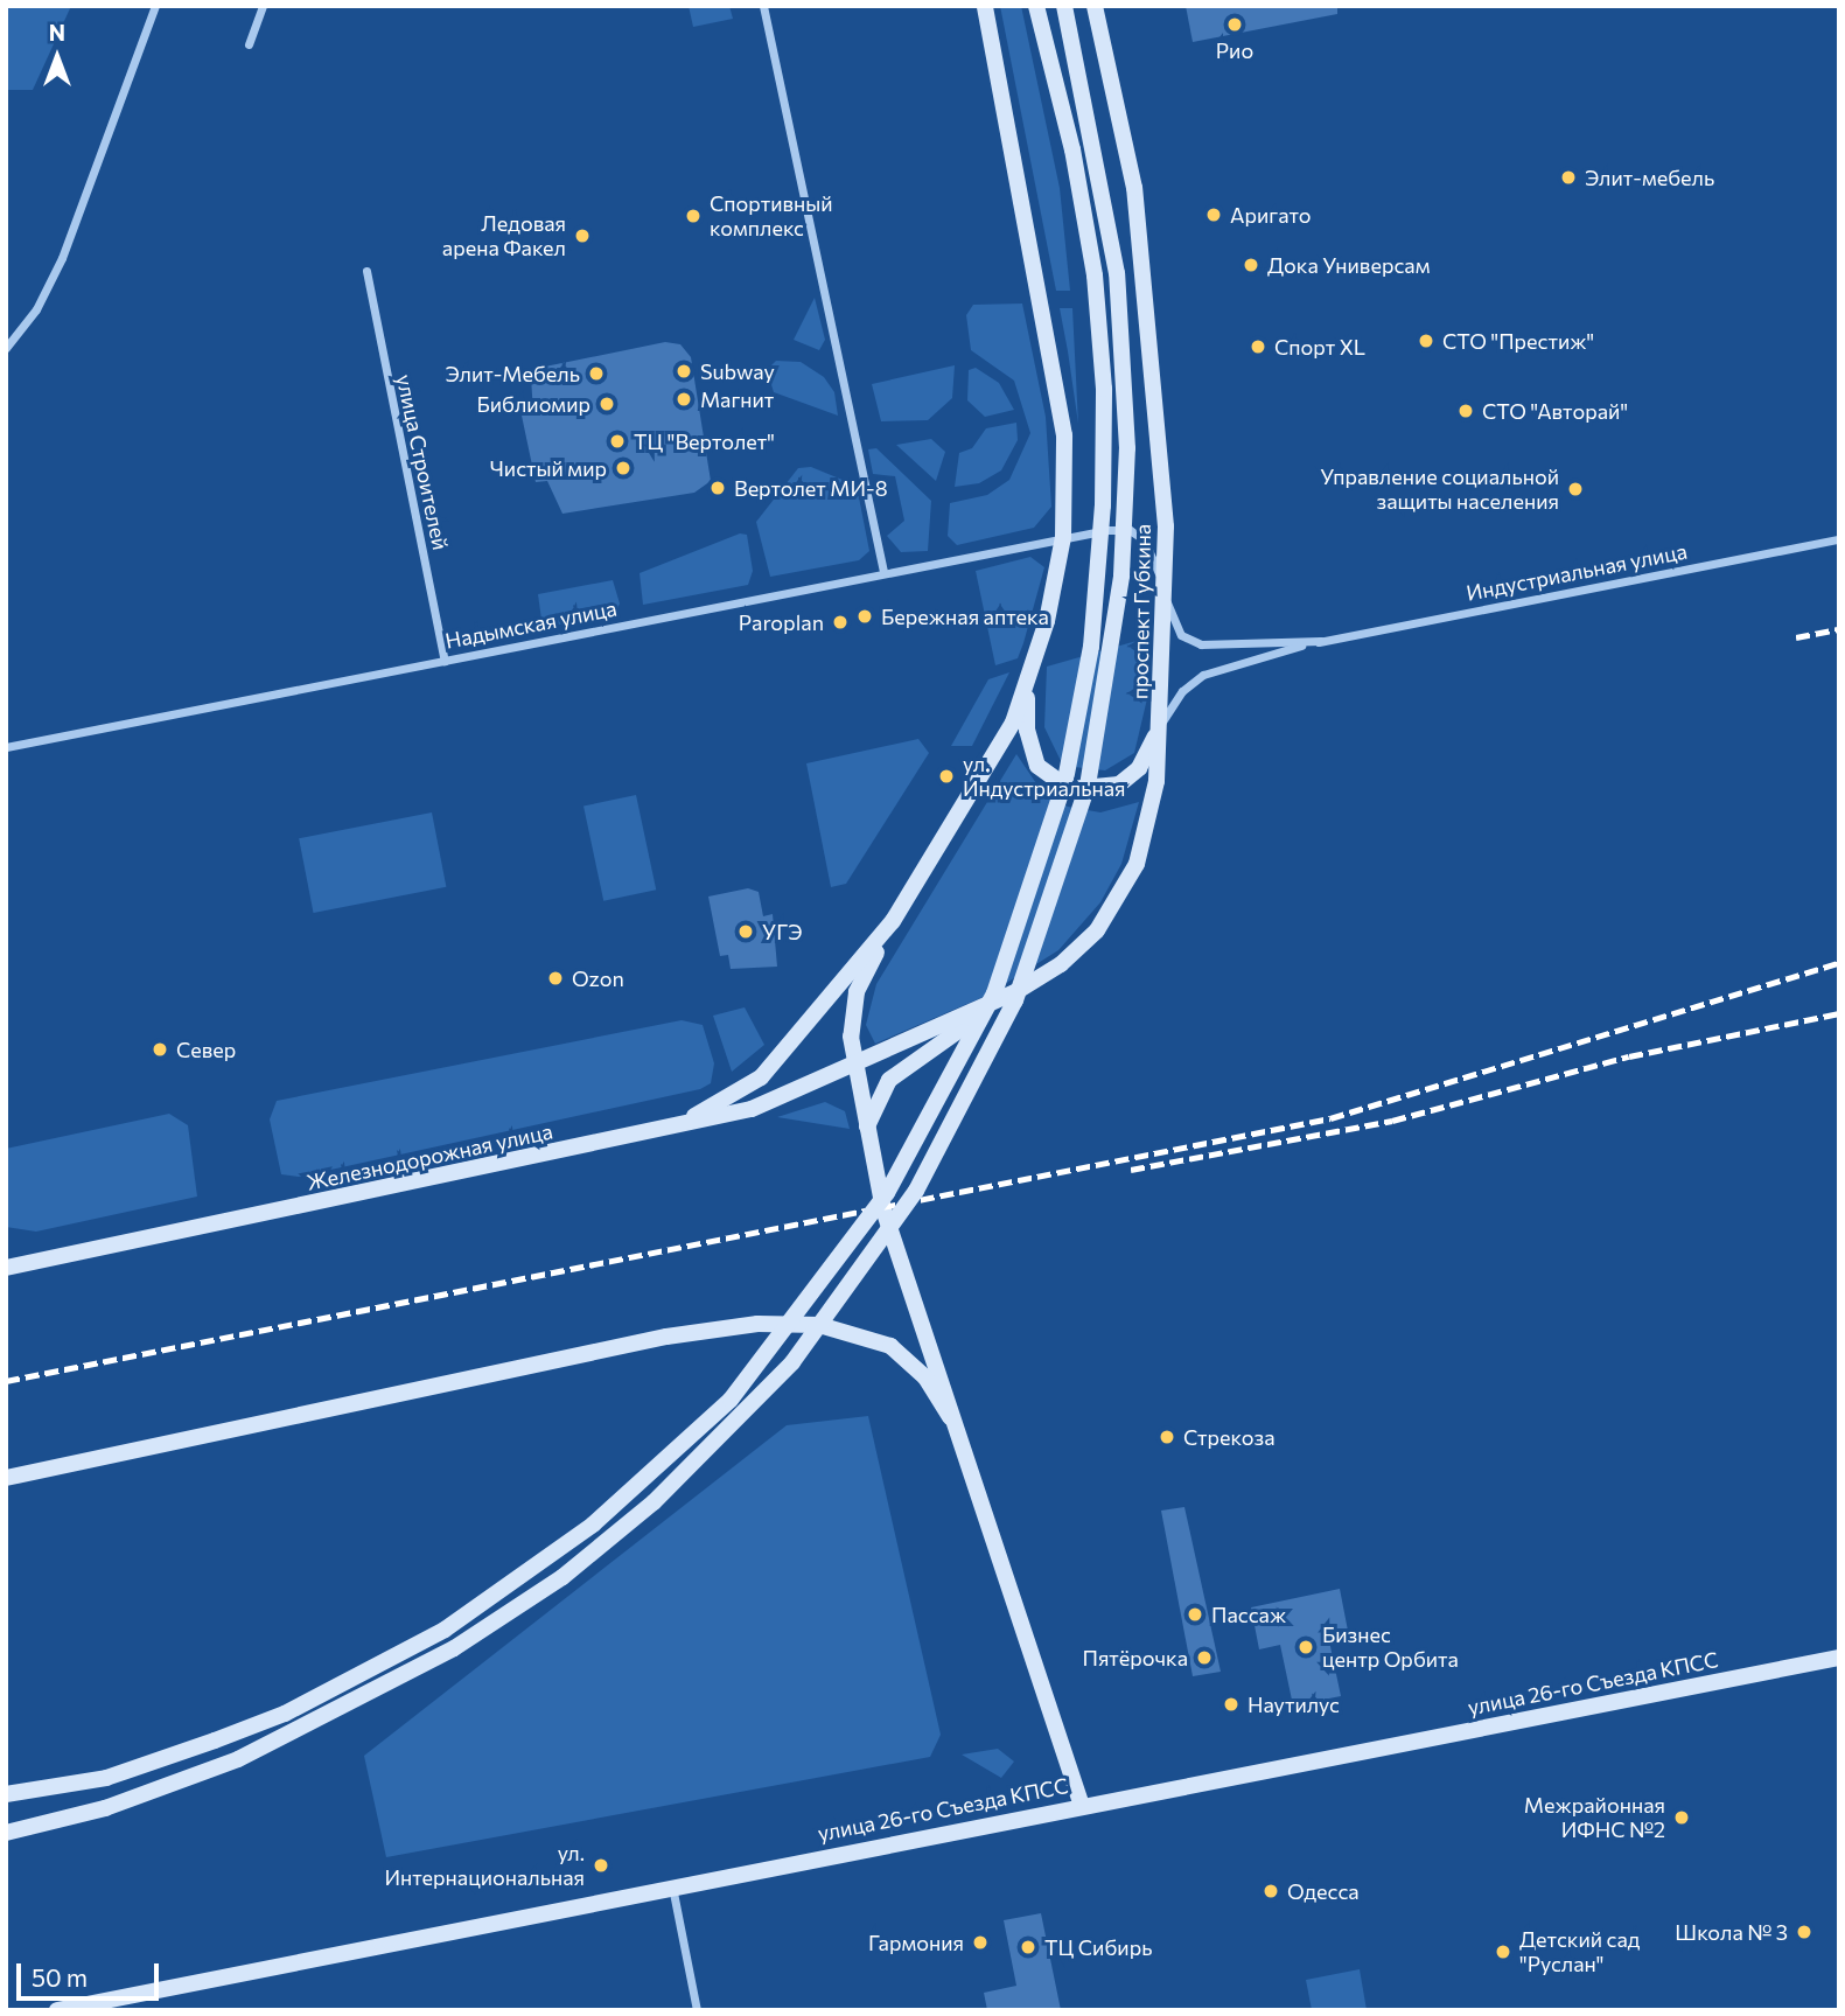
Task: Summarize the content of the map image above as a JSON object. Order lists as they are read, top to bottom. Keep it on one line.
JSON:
{"streets":{"main road":["проспект Губкина","Железнодорожная улица","улица 26-го Съезда КПСС"],"street":["улица Строителей","Индустриальная улица","Надымская улица"]},"crossings":[["улица Строителей","Надымская улица"],["Индустриальная улица","проспект Губкина"],["Индустриальная улица","Надымская улица"],["проспект Губкина","Надымская улица"],["проспект Губкина","Железнодорожная улица"]],"places":["Рио","Элит-мебель","Аригато","Спортивный комплекс","Ледовая арена Факел","Дока Универсам","СТО \"Престиж\"","Спорт XL","Subway","Элит-Мебель","Магнит","Библиомир","СТО \"Авторай\"","ТЦ \"Вертолет\"","Чистый мир","Вертолет МИ-8","Управление социальной защиты населения","Бережная аптека","Paroplan","ул. Индустриальная","УГЭ","Ozon","Север","Стрекоза","Пассаж","Бизнес центр Орбита","Пятёрочка","Наутилус","Межрайонная ИФНС №2","ул. Интернациональная","Одесса","Школа № 3","Гармония","ТЦ Сибирь","Детский сад \"Руслан\""],"scale_bar":"50 m","north":"top"}
